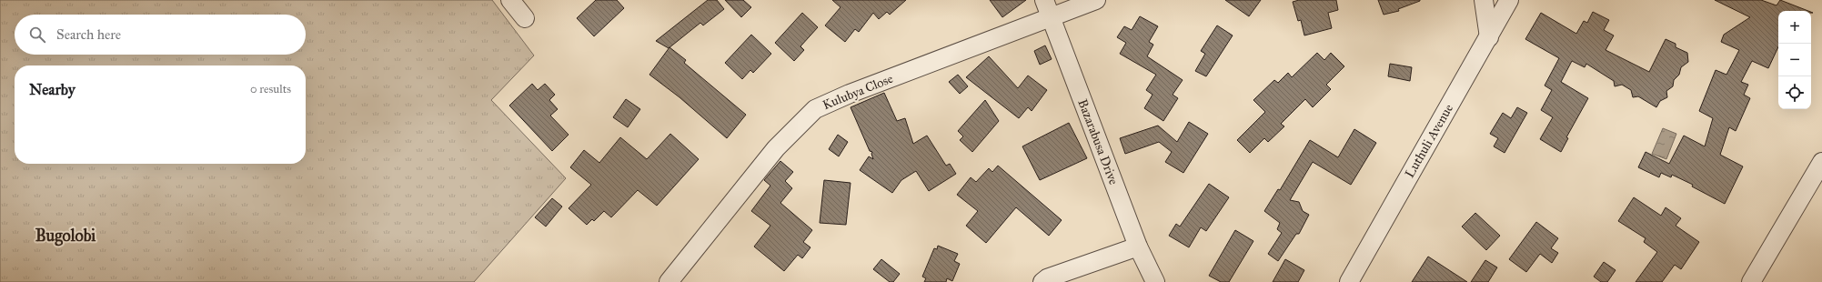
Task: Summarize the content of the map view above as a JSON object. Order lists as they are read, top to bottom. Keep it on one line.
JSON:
{"streets":{"street":["Kulubya Close","Luthuli Avenue","Bazarabusa Drive"]},"crossings":[["Kulubya Close","Bazarabusa Drive"]],"districts":["Bugolobi"],"page":{"map_buttons":["+","−"],"search":"Search here","heading":["Nearby","0 results"]}}
